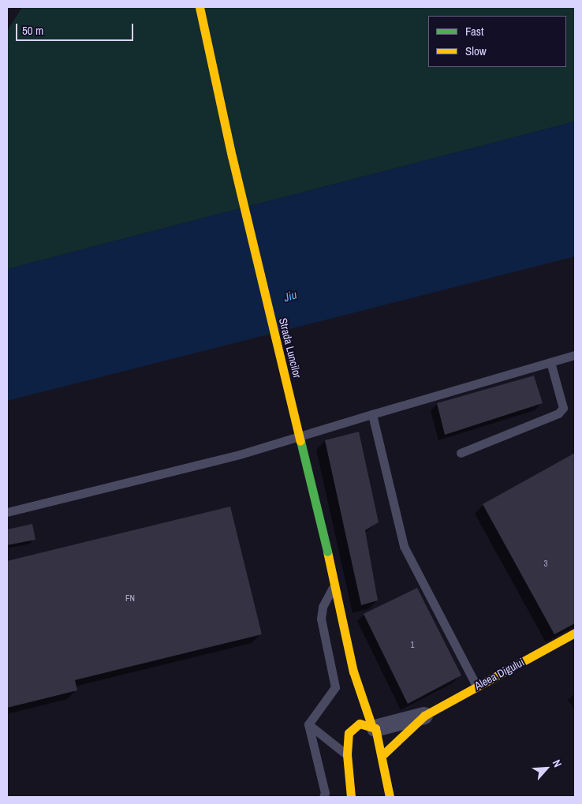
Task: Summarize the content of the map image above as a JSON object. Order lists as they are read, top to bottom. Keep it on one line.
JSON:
{"streets":{"main road":["Strada Luncilor","Aleea Digului"]},"crossings":[["Strada Luncilor","Aleea Digului"]],"water":["Jiu"],"house_numbers":["3","FN","1"],"legend":["Fast","Slow"],"scale_bar":"50 m","north":"top right"}
